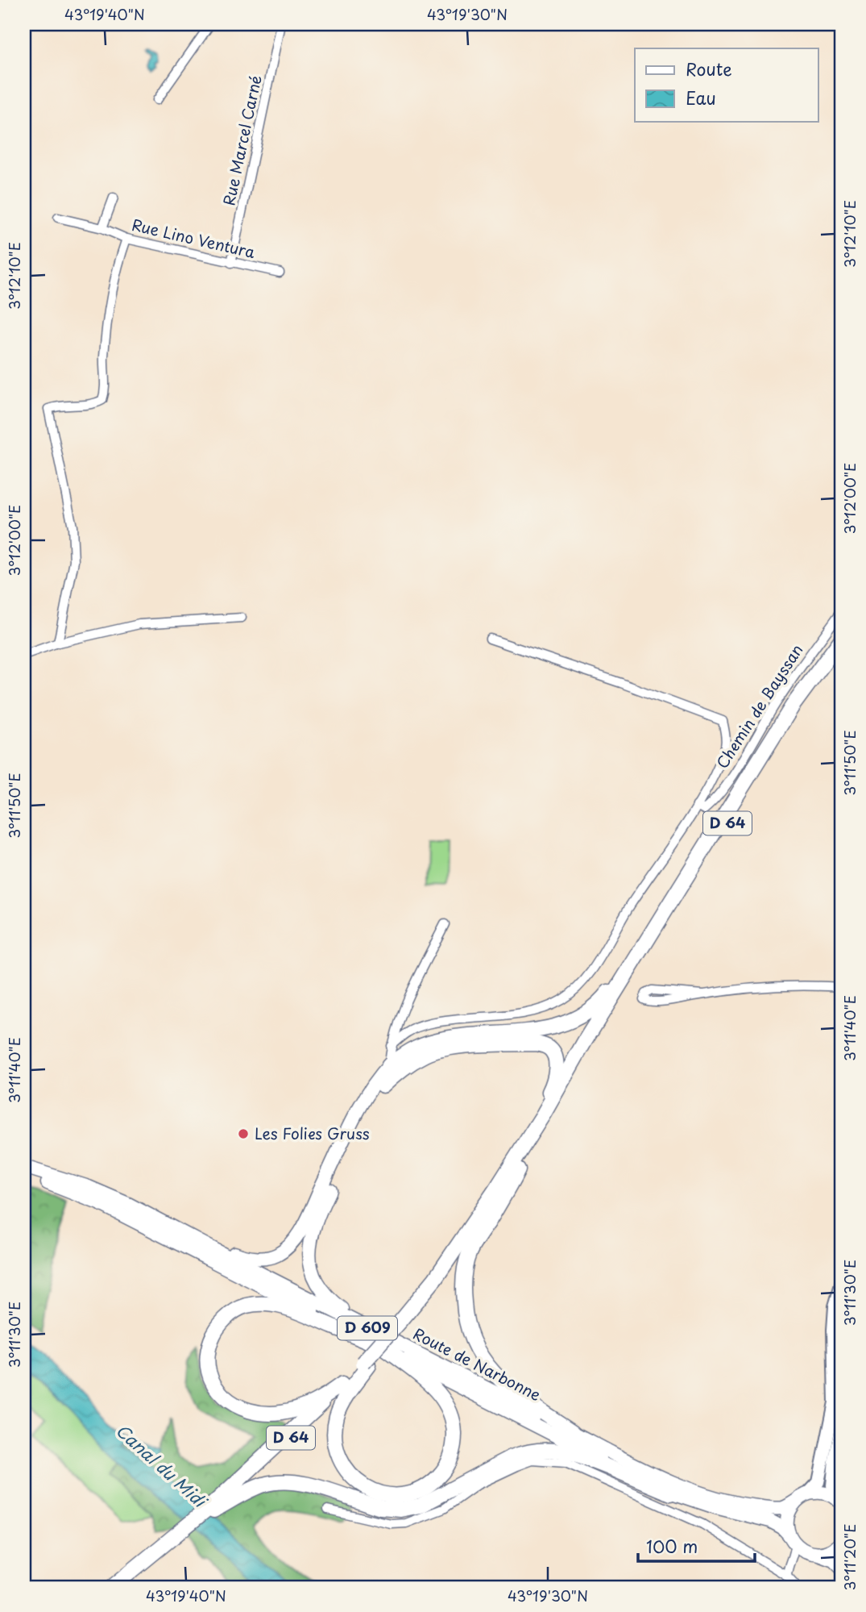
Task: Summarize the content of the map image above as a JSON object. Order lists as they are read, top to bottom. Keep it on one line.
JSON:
{"streets":{"highway":["D 64"],"main road":["D 609","Route de Narbonne"],"street":["Rue Marcel Carné","Rue Lino Ventura","Chemin de Bayssan"]},"crossings":[["Rue Marcel Carné","Rue Lino Ventura"]],"water":["Canal du Midi"],"places":["Les Folies Gruss"],"legend":["Route","Eau"],"scale_bar":"100 m","coordinates":["43°19'40\"N","43°19'30\"N","3°12'10\"E","3°12'00\"E","3°11'50\"E","3°11'40\"E","3°11'30\"E","3°11'20\"E"]}
